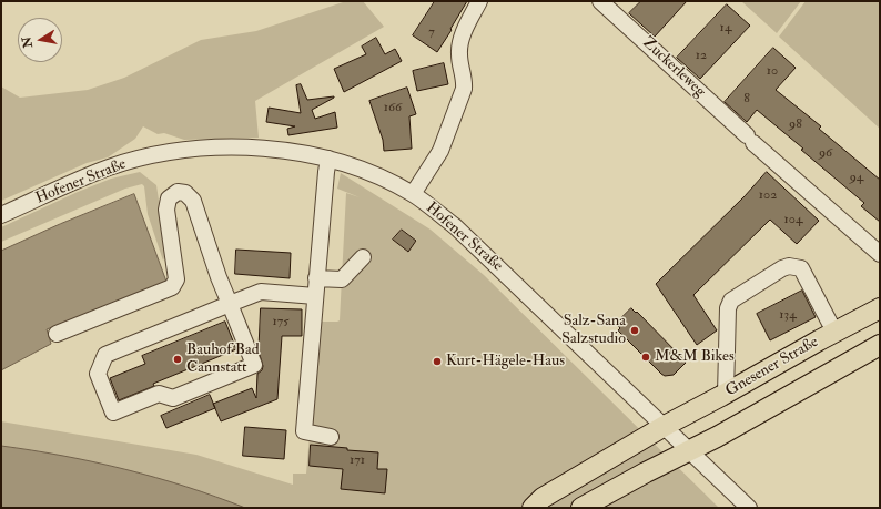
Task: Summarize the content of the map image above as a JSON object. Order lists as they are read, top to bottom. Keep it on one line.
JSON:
{"streets":{"main road":["Gnesener Straße"],"street":["Zuckerleweg","Hofener Straße"]},"crossings":[["Hofener Straße","Gnesener Straße"]],"places":["Salz-Sana Salzstudio","M&M Bikes","Bauhof Bad Cannstatt","Kurt-Hägele-Haus"],"house_numbers":["14","7","12","10","8","166","98","96","94","102","104","134","175","171"],"north":"left"}
